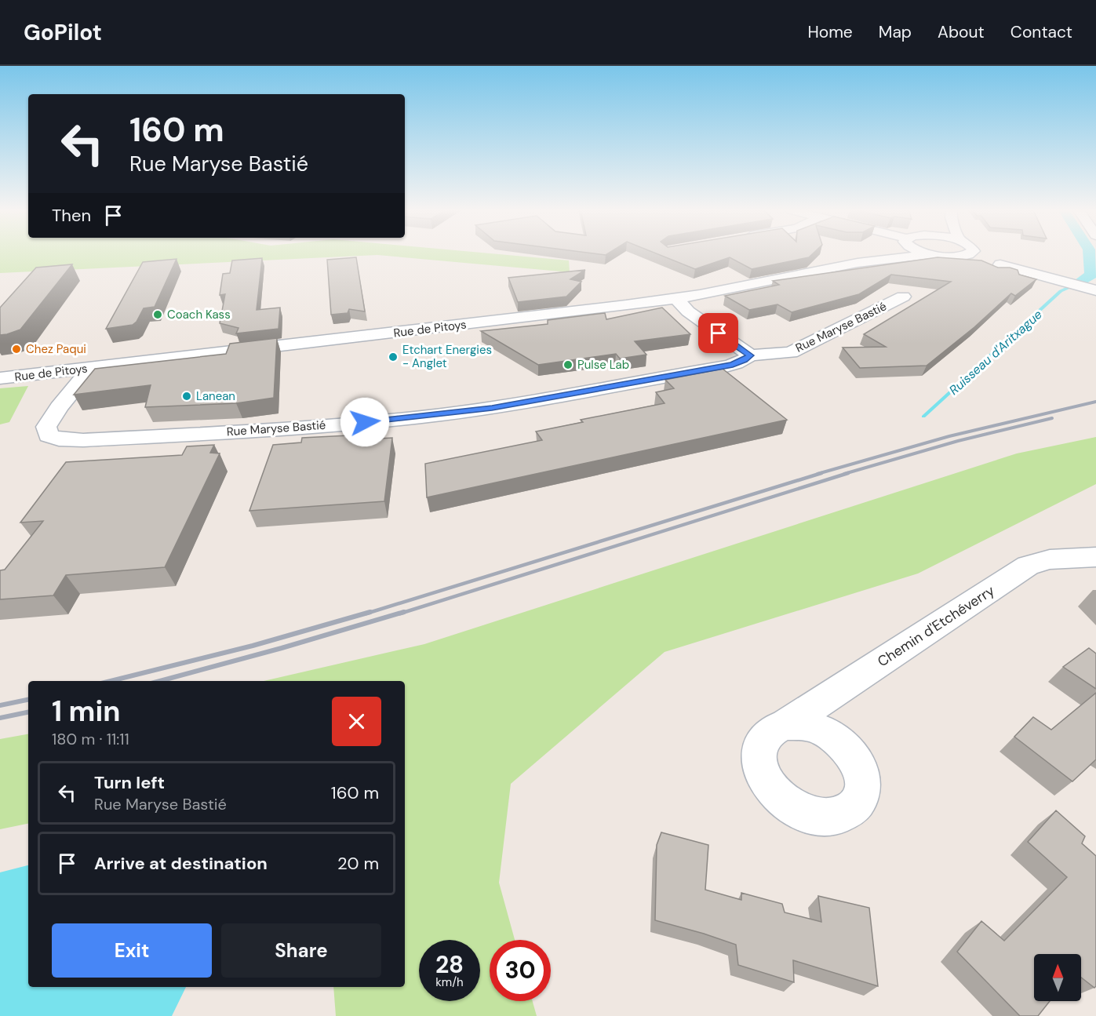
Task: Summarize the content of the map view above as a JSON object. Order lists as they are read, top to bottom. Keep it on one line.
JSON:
{"streets":{"street":["Rue Maryse Bastié","Rue de Pitoys","Chemin d'Etchéverry"]},"crossings":[["Rue Maryse Bastié","Rue de Pitoys"]],"water":["Ruisseau d'Aritxague"],"places":["Coach Kass","Chez Paqui","Etchart Energies - Anglet","Pulse Lab","Lanean"],"north":"top","page":{"header":"GoPilot","nav":["Home","Map","About","Contact"],"turn":["160 m","Rue Maryse Bastié"],"then":"Then","heading":["1 min","180 m · 11:11"],"list":[{"name":"Turn left","note":"Rue Maryse Bastié","value":"160 m"},{"name":"Arrive at destination","value":"20 m"}],"buttons":["Exit","Share"],"speed":"28 km/h","limit":"30"}}
